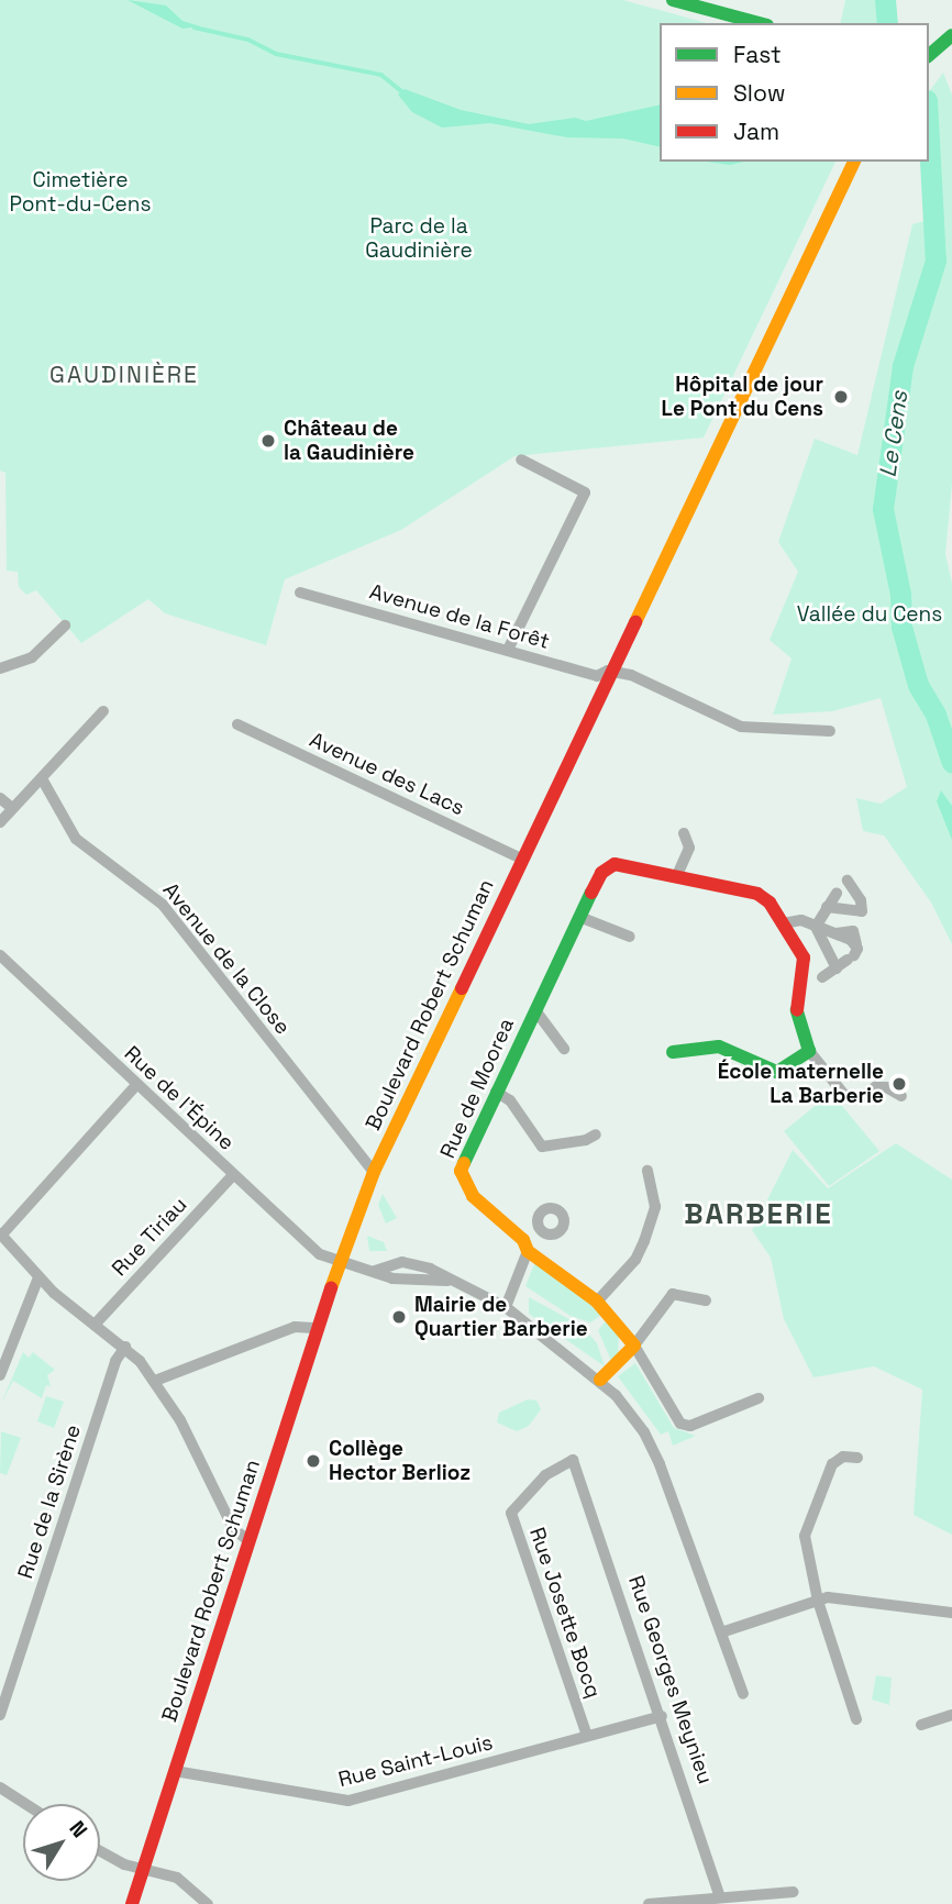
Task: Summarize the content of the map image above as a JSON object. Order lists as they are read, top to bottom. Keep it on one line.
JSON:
{"streets":{"main road":["Boulevard Robert Schuman","Rue de Moorea"],"street":["Avenue de la Forêt","Avenue des Lacs","Avenue de la Close","Rue de l'Épine","Rue Tiriau","Rue de la Sirène","Rue Josette Bocq","Rue Georges Meynieu","Rue Saint-Louis"]},"crossings":[["Avenue de la Forêt","Boulevard Robert Schuman"],["Avenue des Lacs","Boulevard Robert Schuman"],["Avenue de la Close","Boulevard Robert Schuman"],["Boulevard Robert Schuman","Rue de l'Épine"],["Boulevard Robert Schuman","Rue Saint-Louis"],["Rue de l'Épine","Rue Tiriau"],["Rue Josette Bocq","Rue Georges Meynieu"],["Rue Josette Bocq","Rue Saint-Louis"],["Rue Georges Meynieu","Rue Saint-Louis"]],"districts":["GAUDINIÈRE","BARBERIE"],"water":["Le Cens"],"parks":["Cimetière Pont-du-Cens","Parc de la Gaudinière","Vallée du Cens"],"places":["Hôpital de jour Le Pont du Cens","Château de la Gaudinière","École maternelle La Barberie","Mairie de Quartier Barberie","Collège Hector Berlioz"],"legend":["Fast","Slow","Jam"],"north":"top right"}
